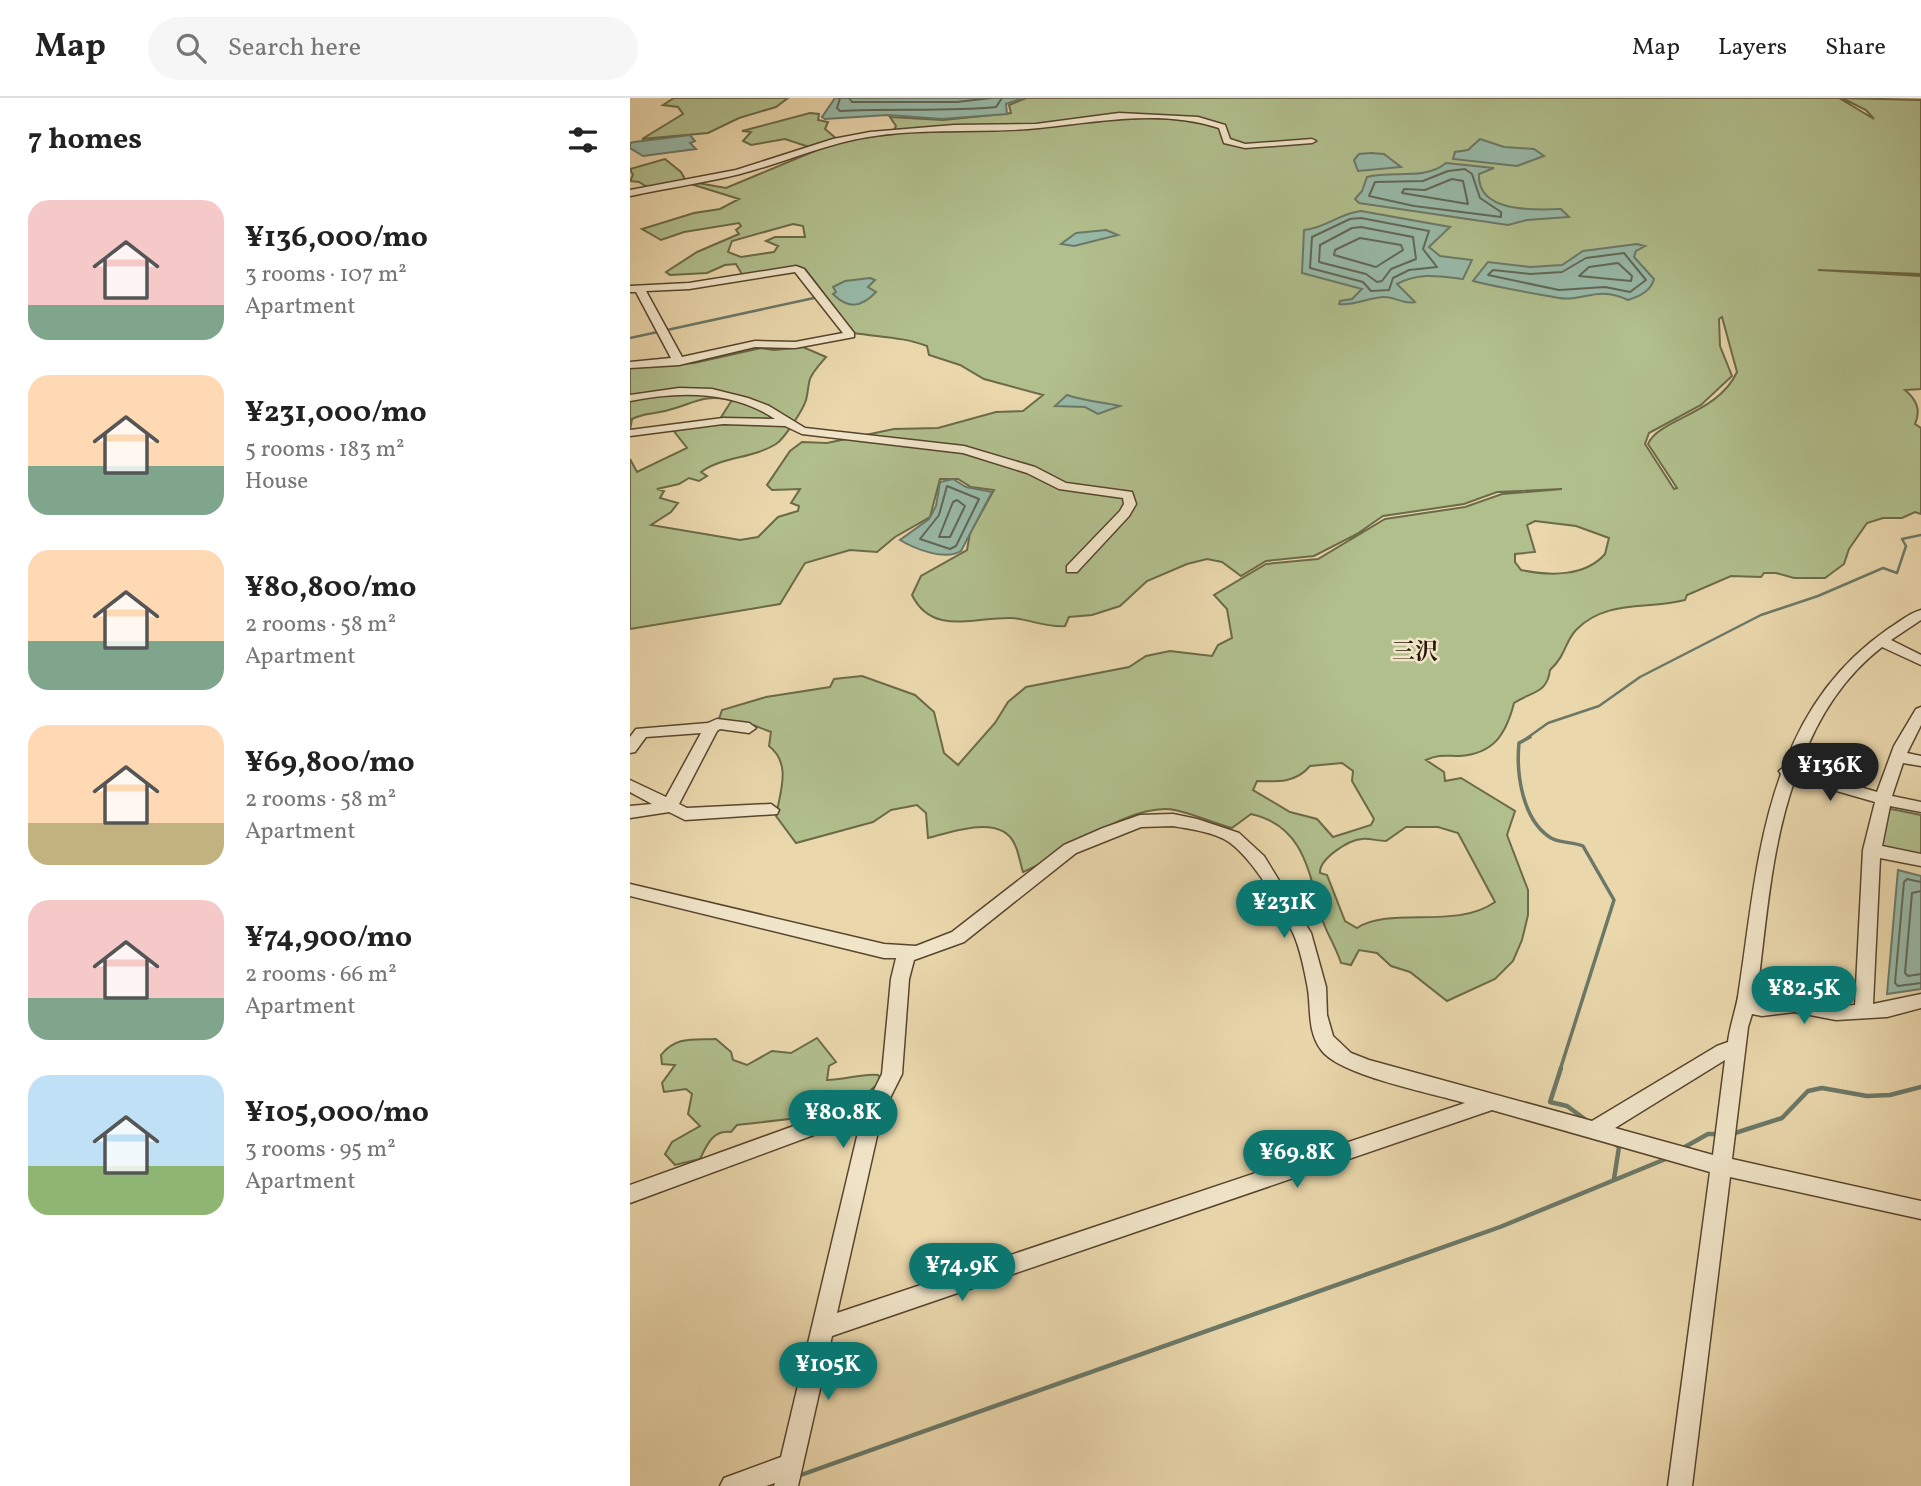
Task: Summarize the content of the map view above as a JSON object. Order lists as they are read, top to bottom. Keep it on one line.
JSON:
{"districts":["三沢"],"page":{"header":"Map","search":"Search here","nav":["Map","Layers","Share"],"heading":"7 homes","list":[{"name":"¥136,000/mo","note":"3 rooms · 107 m² · Apartment"},{"name":"¥231,000/mo","note":"5 rooms · 183 m² · House"},{"name":"¥80,800/mo","note":"2 rooms · 58 m² · Apartment"},{"name":"¥69,800/mo","note":"2 rooms · 58 m² · Apartment"},{"name":"¥74,900/mo","note":"2 rooms · 66 m² · Apartment"},{"name":"¥105,000/mo","note":"3 rooms · 95 m² · Apartment"}],"price":["¥136K","¥231K","¥82.5K","¥80.8K","¥69.8K","¥74.9K","¥105K"]}}
